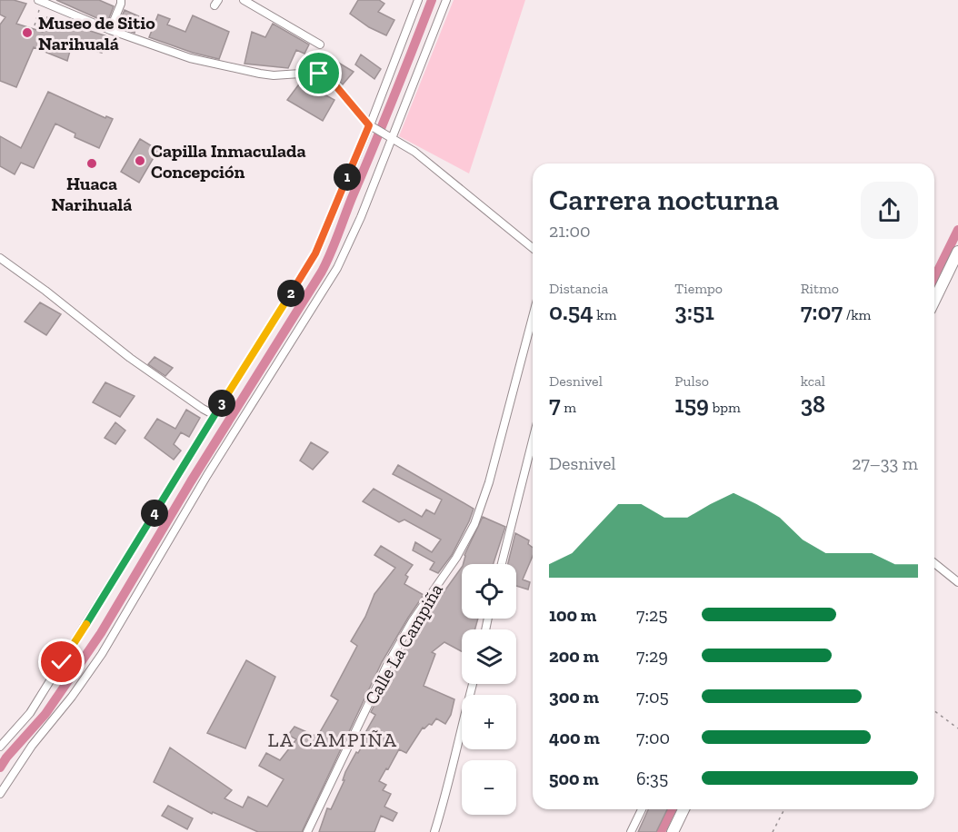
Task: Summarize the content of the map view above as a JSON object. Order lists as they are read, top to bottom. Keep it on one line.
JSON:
{"streets":{"street":["Calle La Campiña"]},"districts":["LA CAMPIÑA"],"places":["Museo de Sitio Narihualá","Capilla Inmaculada Concepción","Huaca Narihualá"],"page":{"pins":["1","2","3","4"],"heading":["Carrera nocturna","21:00"],"stats":[["Distancia","0.54 km"],["Tiempo","3:51"],["Ritmo","7:07 /km"],["Desnivel","7 m"],["Pulso","159 bpm"],["kcal","38"]],"chart":["Desnivel","27–33 m"],"map_buttons":["+","−"],"list":[{"name":"100 m","note":"7:25"},{"name":"200 m","note":"7:29"},{"name":"300 m","note":"7:05"},{"name":"400 m","note":"7:00"},{"name":"500 m","note":"6:35"}]}}
